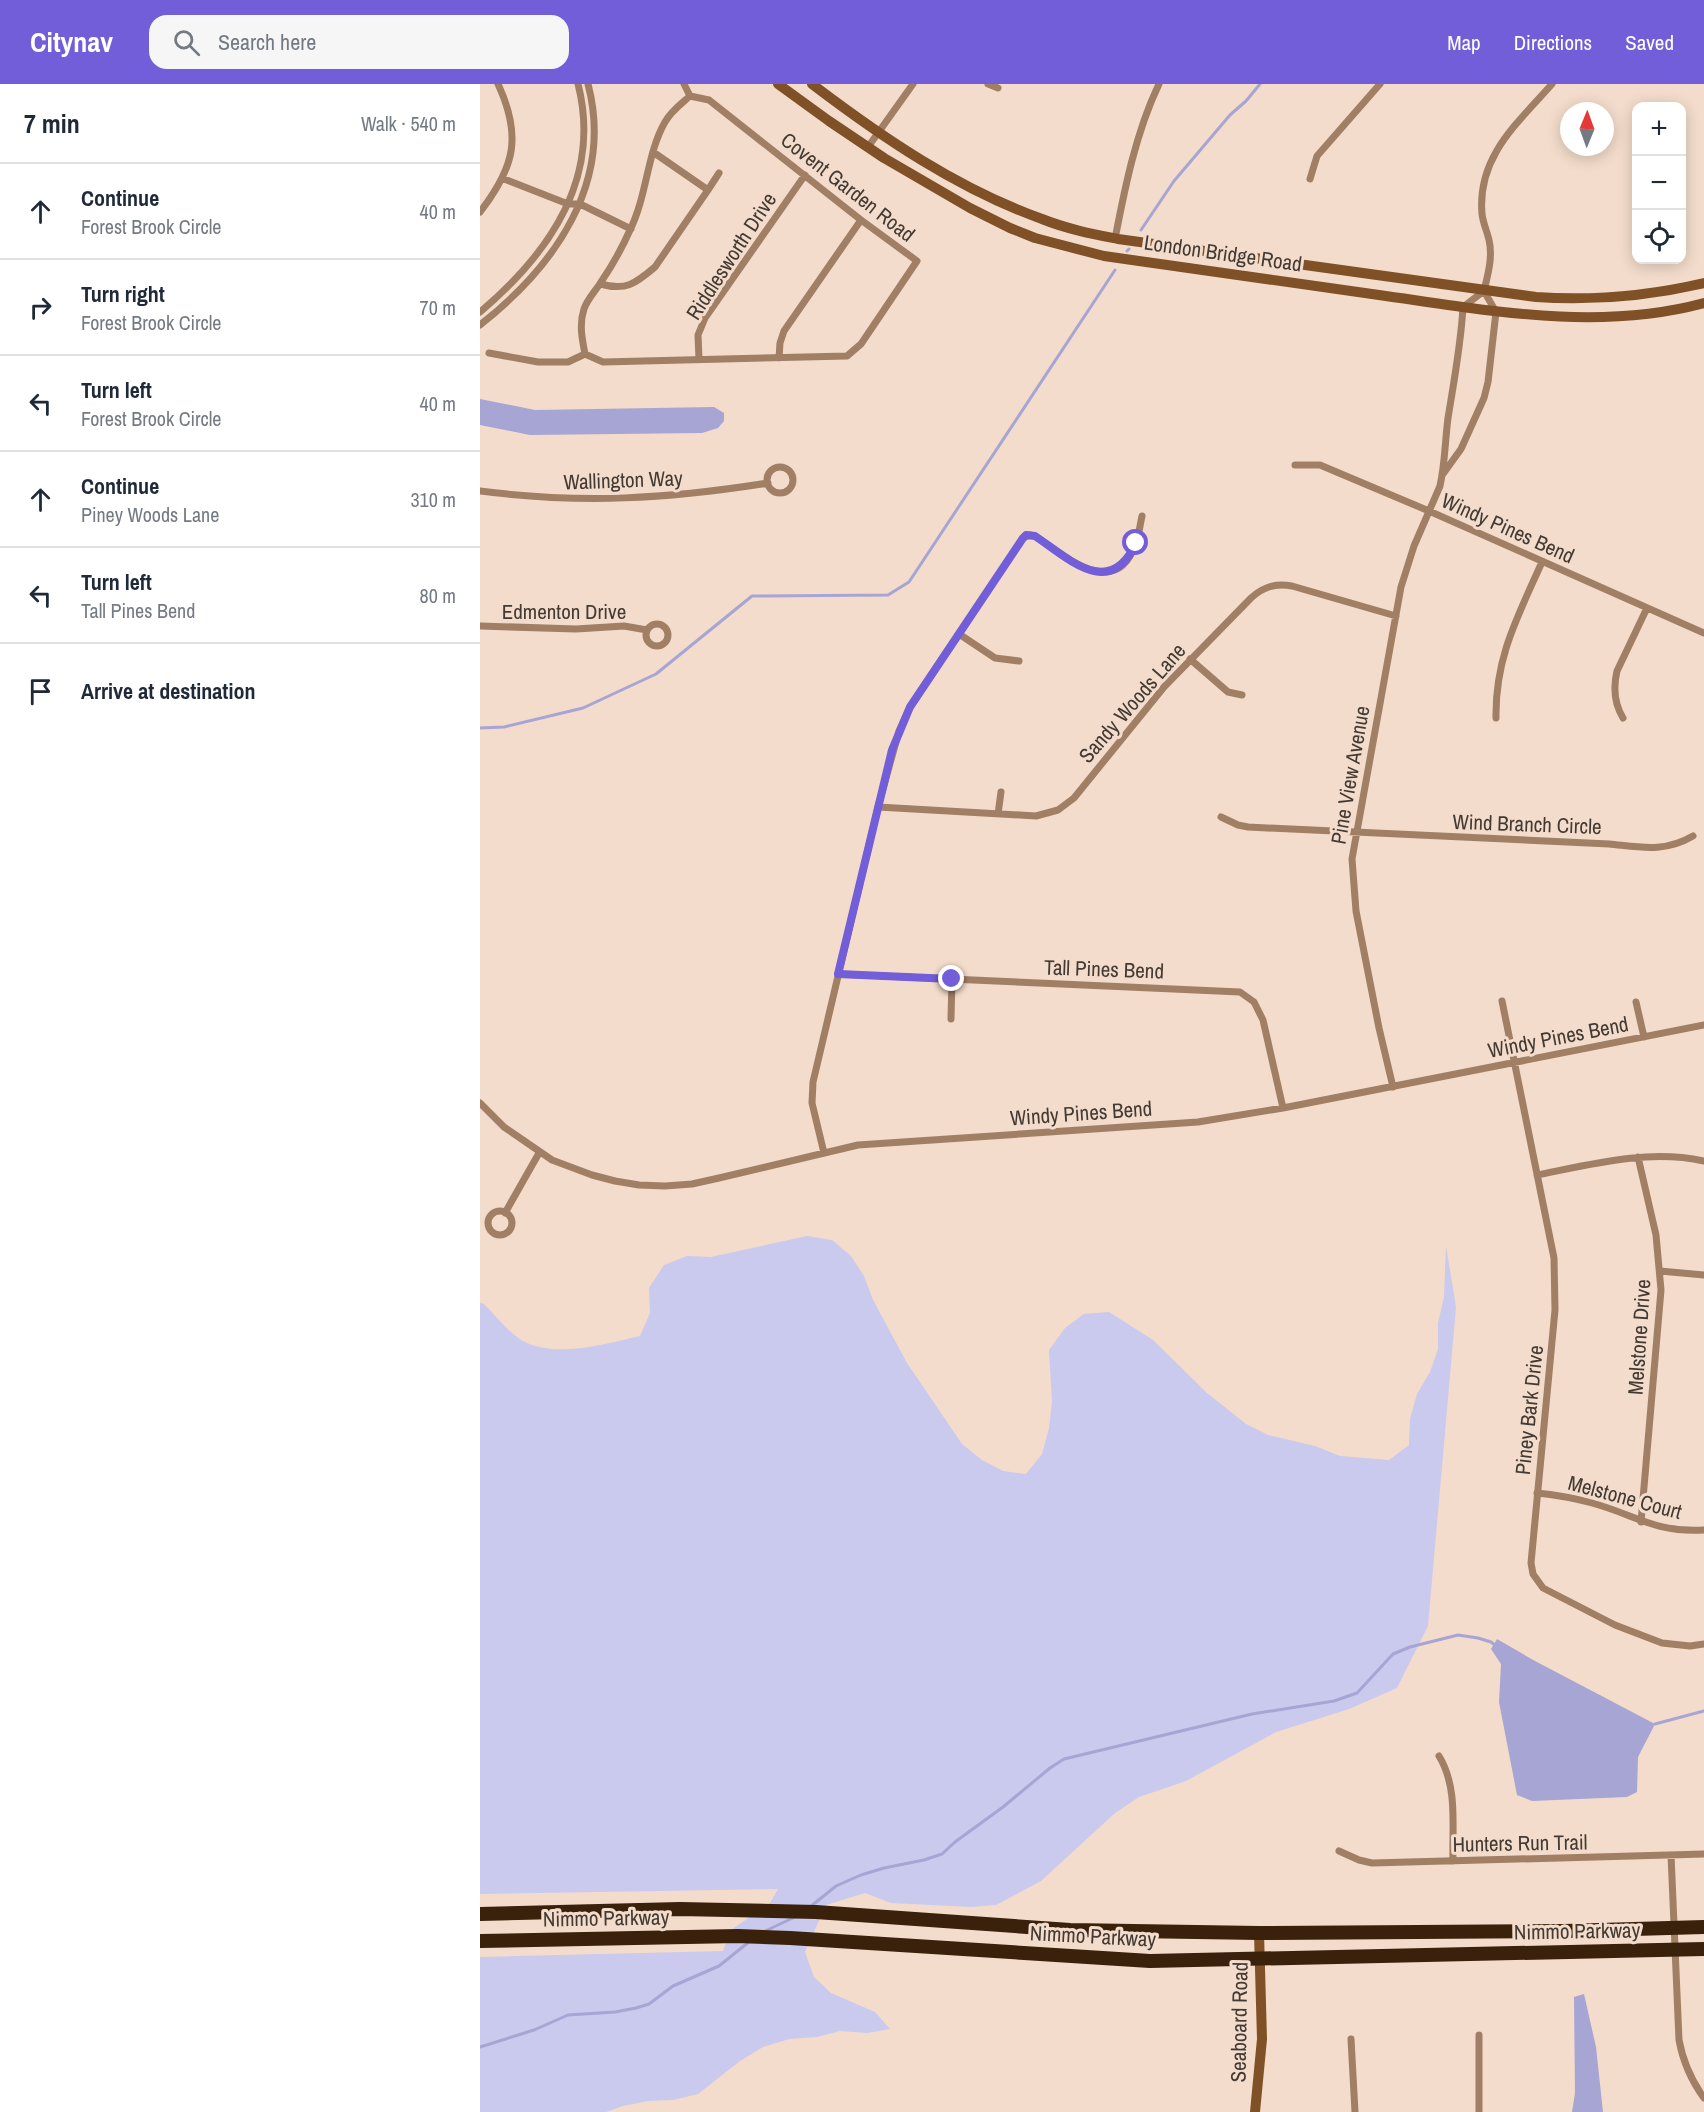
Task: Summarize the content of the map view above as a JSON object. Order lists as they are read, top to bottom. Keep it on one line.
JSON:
{"streets":{"highway":["Nimmo Parkway"],"main road":["London Bridge Road","Seaboard Road"],"street":["Covent Garden Road","Riddlesworth Drive","Wallington Way","Windy Pines Bend","Edmenton Drive","Sandy Woods Lane","Pine View Avenue","Wind Branch Circle","Tall Pines Bend","Melstone Drive","Piney Bark Drive","Melstone Court","Hunters Run Trail"]},"crossings":[["Covent Garden Road","Riddlesworth Drive"],["London Bridge Road","Pine View Avenue"],["Windy Pines Bend","Pine View Avenue"],["Windy Pines Bend","Tall Pines Bend"],["Windy Pines Bend","Piney Bark Drive"],["Sandy Woods Lane","Pine View Avenue"],["Pine View Avenue","Wind Branch Circle"],["Melstone Drive","Melstone Court"],["Piney Bark Drive","Melstone Court"],["Nimmo Parkway","Seaboard Road"]],"north":"top","page":{"header":"Citynav","search":"Search here","nav":["Map","Directions","Saved"],"heading":["7 min","Walk · 540 m"],"map_buttons":["+","−"],"list":[["Continue","Forest Brook Circle","40 m"],["Turn right","Forest Brook Circle","70 m"],["Turn left","Forest Brook Circle","40 m"],["Continue","Piney Woods Lane","310 m"],["Turn left","Tall Pines Bend","80 m"],"Arrive at destination"]}}
